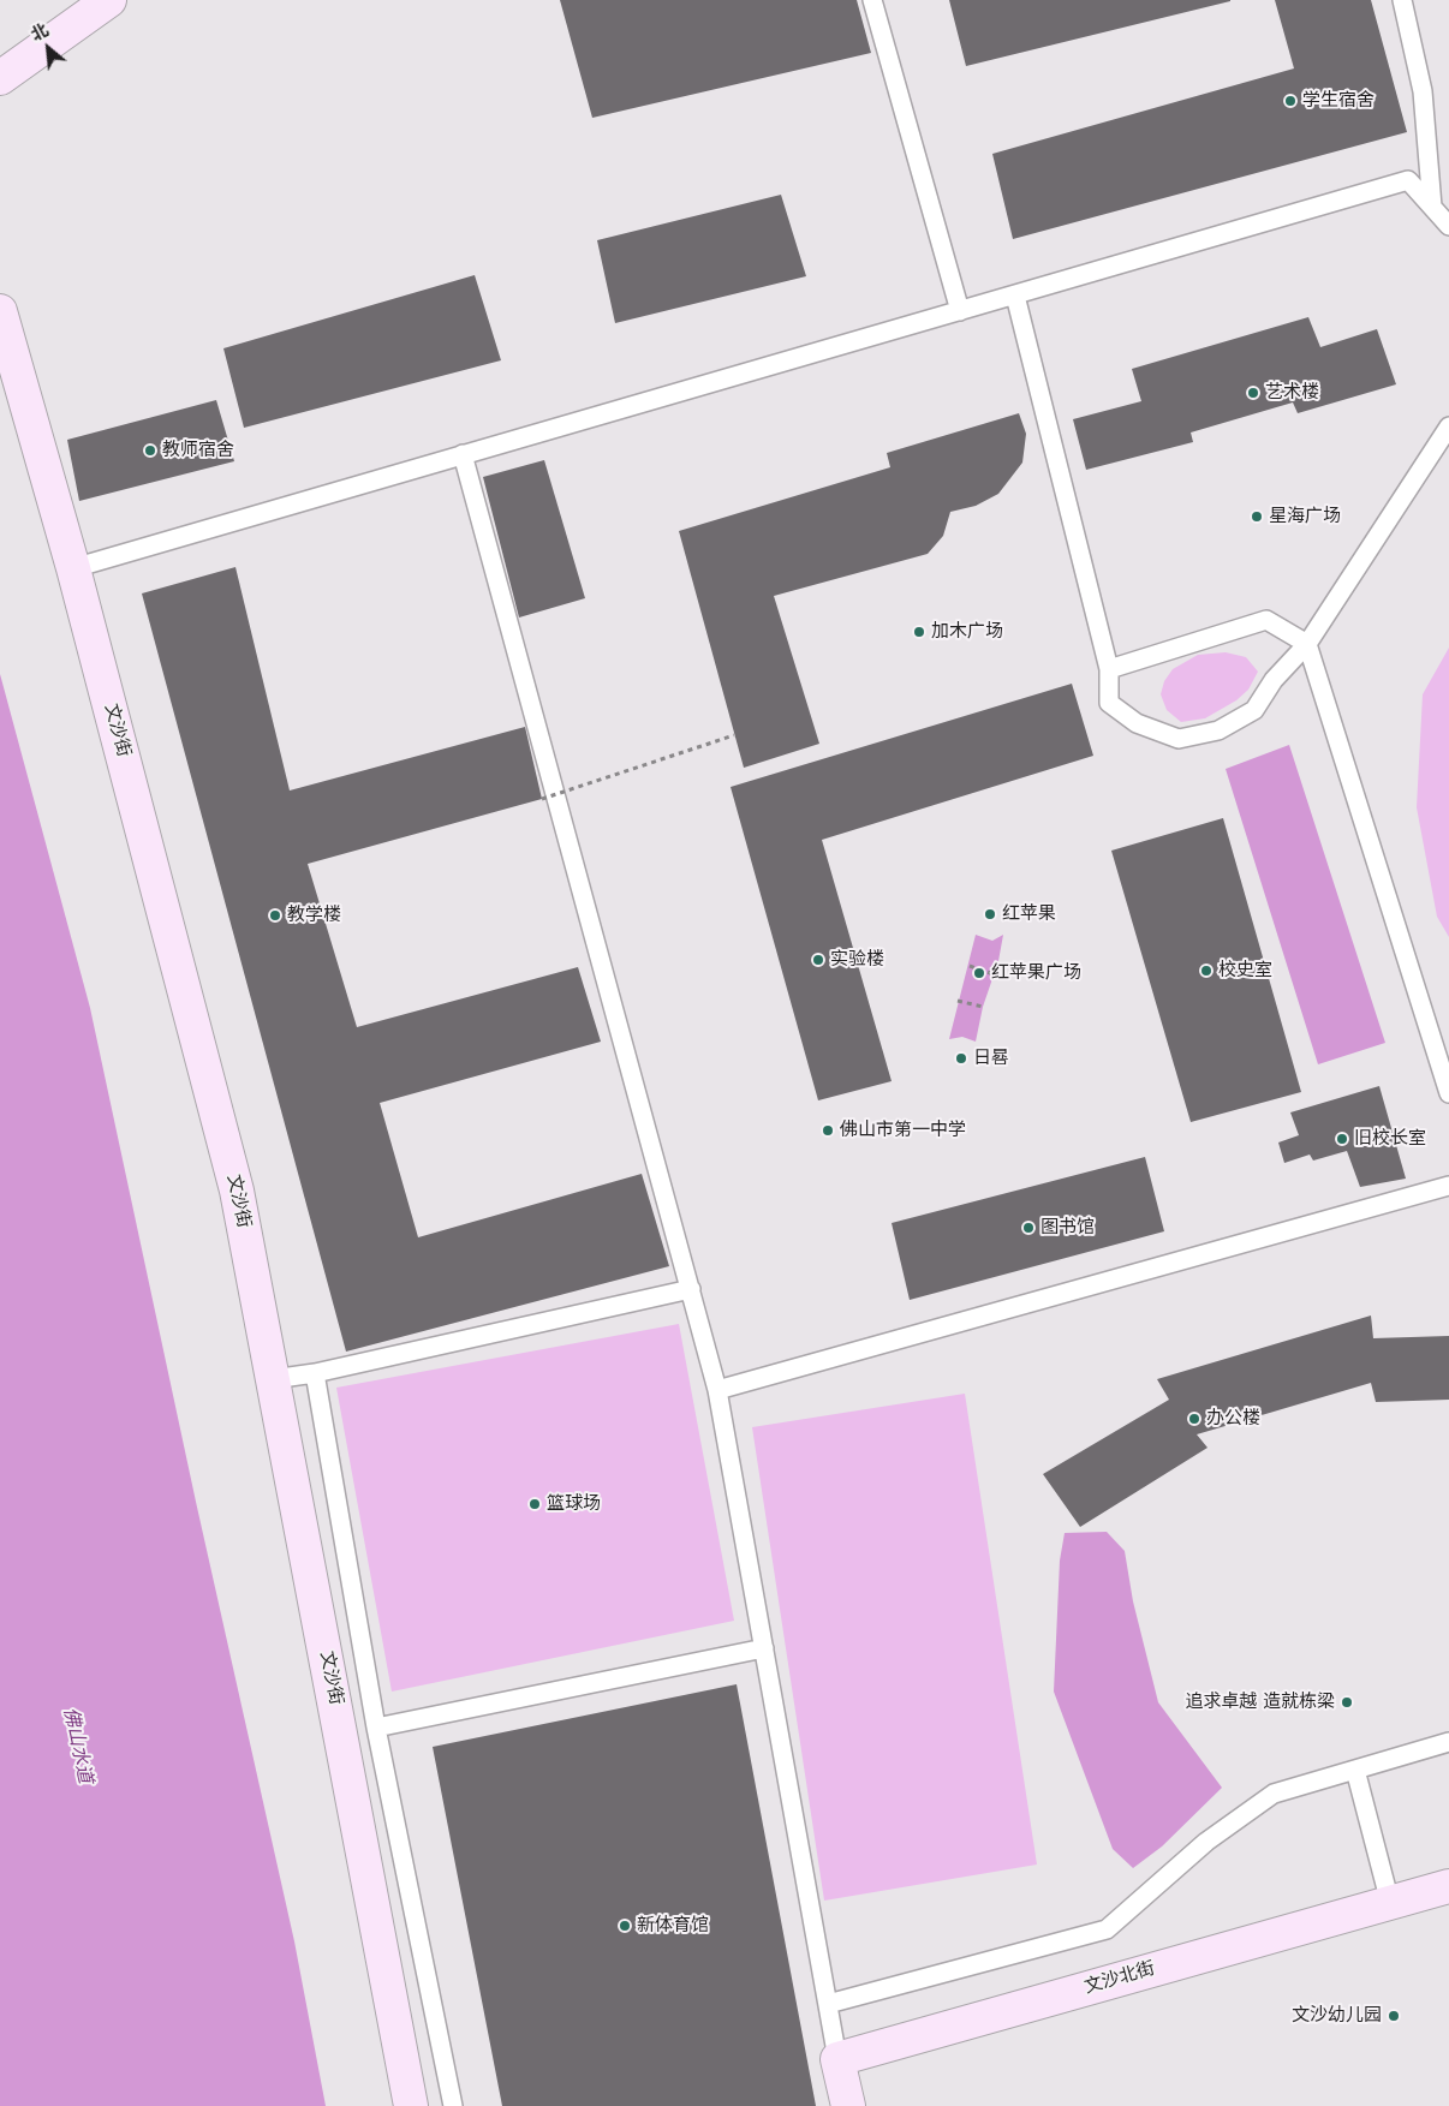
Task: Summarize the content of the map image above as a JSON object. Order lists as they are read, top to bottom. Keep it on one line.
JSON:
{"streets":{"street":["文沙街","文沙北街"]},"water":["佛山水道"],"places":["学生宿舍","艺术楼","教师宿舍","星海广场","加木广场","红苹果","教学楼","实验楼","校史室","红苹果广场","日晷","佛山市第一中学","旧校长室","图书馆","办公楼","篮球场","追求卓越 造就栋梁","新体育馆","文沙幼儿园"],"north":"top left"}
